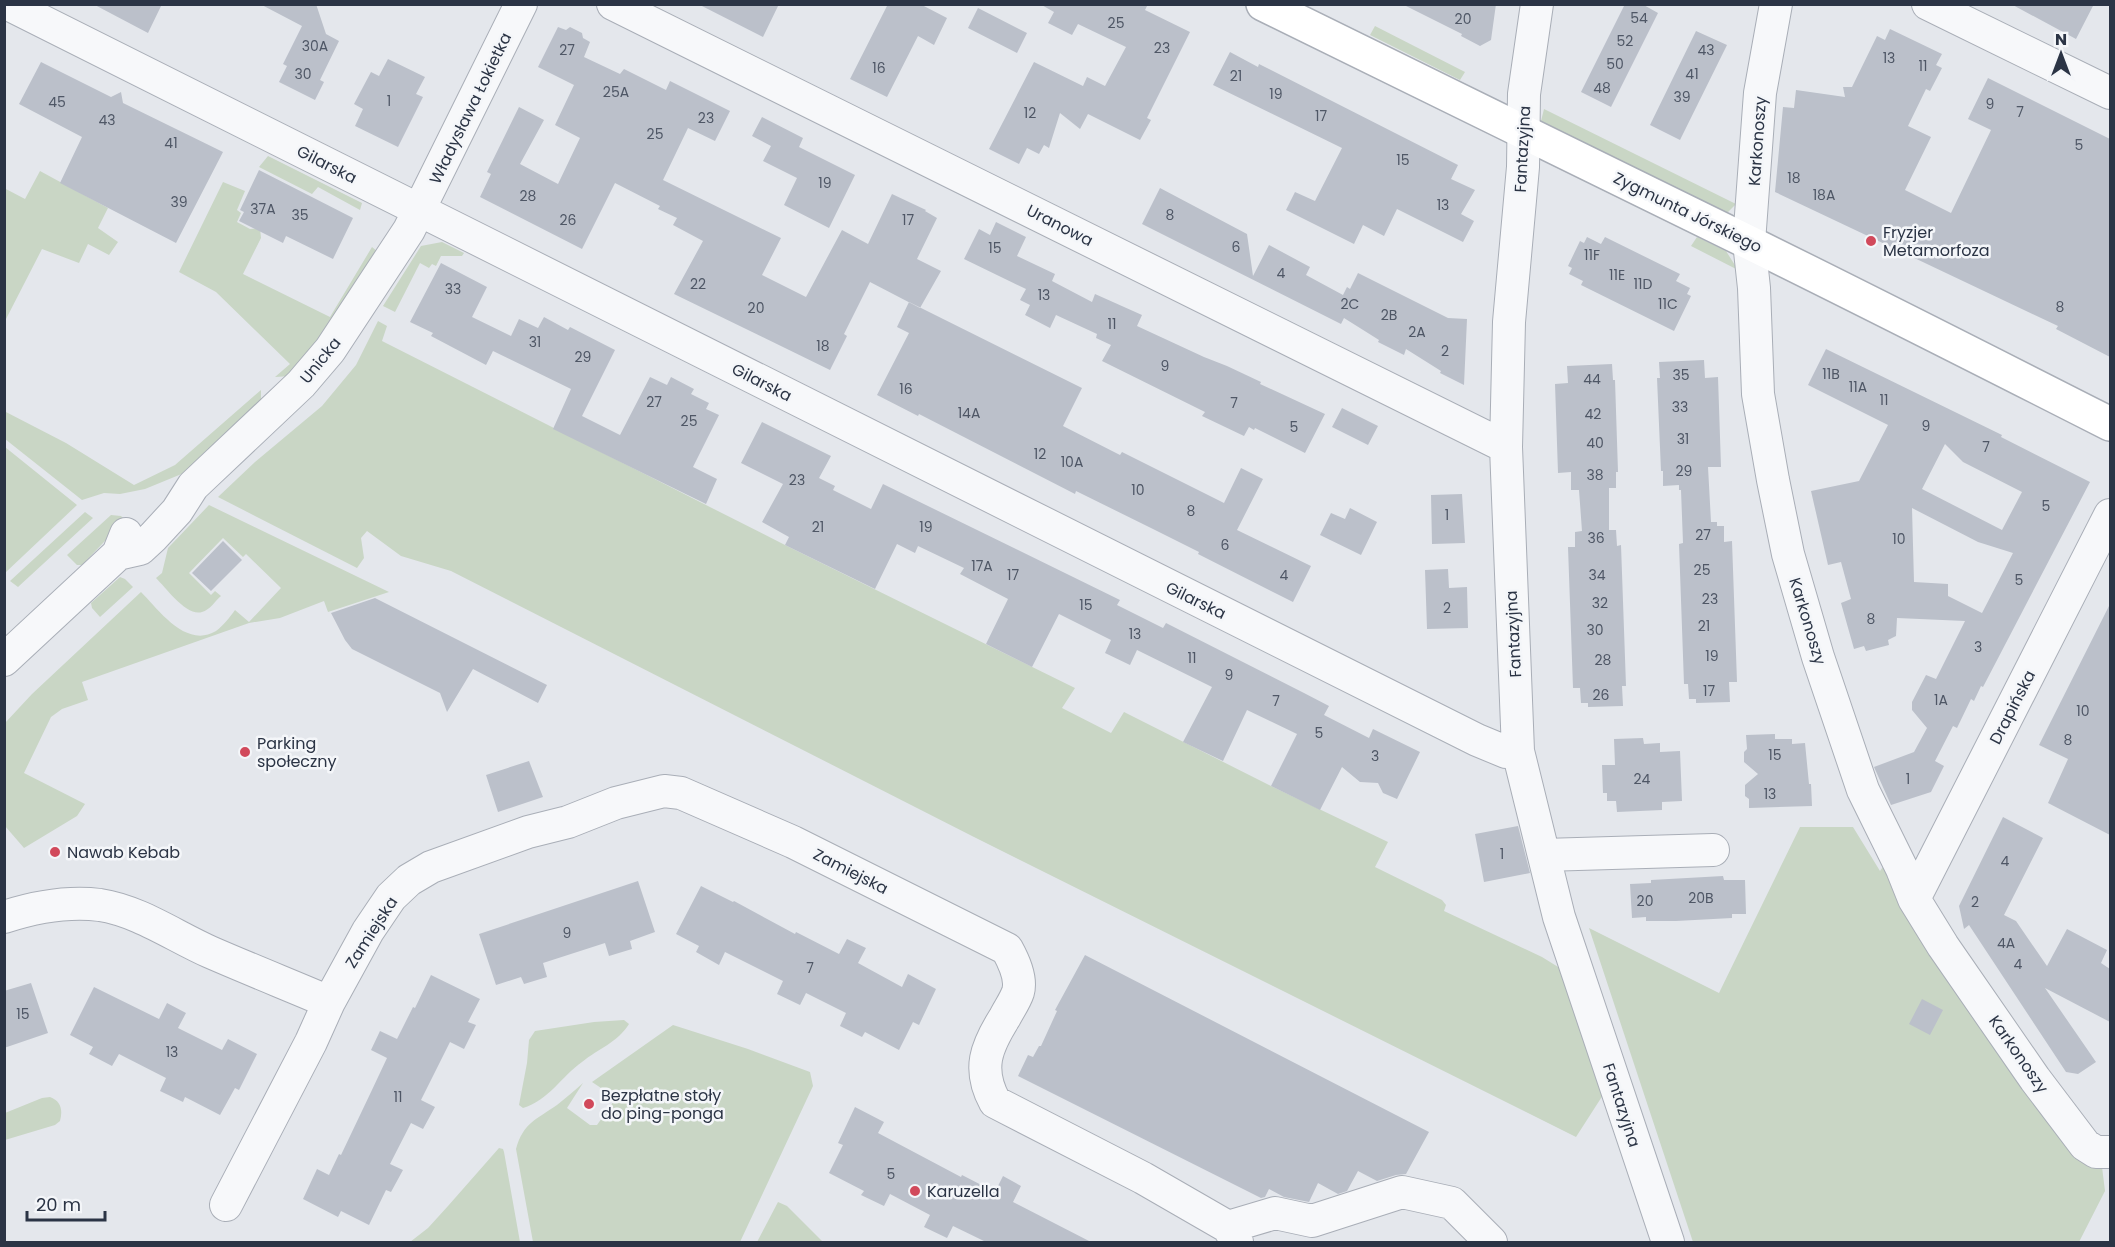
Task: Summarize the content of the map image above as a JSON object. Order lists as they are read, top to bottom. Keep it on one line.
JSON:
{"streets":{"street":["Władysława Łokietka","Karkonoszy","Fantazyjna","Gilarska","Zygmunta Jórskiego","Uranowa","Unicka","Drapińska","Zamiejska"]},"crossings":[["Władysława Łokietka","Gilarska"],["Władysława Łokietka","Unicka"],["Karkonoszy","Zygmunta Jórskiego"],["Karkonoszy","Drapińska"],["Fantazyjna","Gilarska"],["Fantazyjna","Zygmunta Jórskiego"],["Fantazyjna","Uranowa"],["Gilarska","Unicka"]],"places":["Fryzjer Metamorfoza","Parking społeczny","Nawab Kebab","Bezpłatne stoły do ping-ponga","Karuzella"],"house_numbers":["54","20","25","52","30A","23","27","43","13","50","11","16","30","41","21","48","25A","19","39","1","45","9","7","12","17","23","43","25","41","5","15","18","19","18A","28","39","13","37A","35","8","26","17","6","15","11F","4","11E","22","11D","33","13","2C","11C","8","20","2B","11","2A","31","18","2","29","9","11B","35","44","11A","16","11","27","7","33","14A","42","25","9","5","31","40","7","12","10A","29","38","23","10","5","8","1","21","19","27","36","10","6","17A","25","17","4","34","5","23","32","15","2","8","21","30","13","3","19","11","28","9","17","26","1A","7","10","5","8","15","3","24","1","13","1","4","20B","20","2","9","4A","4","7","15","13","11","5"],"scale_bar":"20 m","north":"top"}
